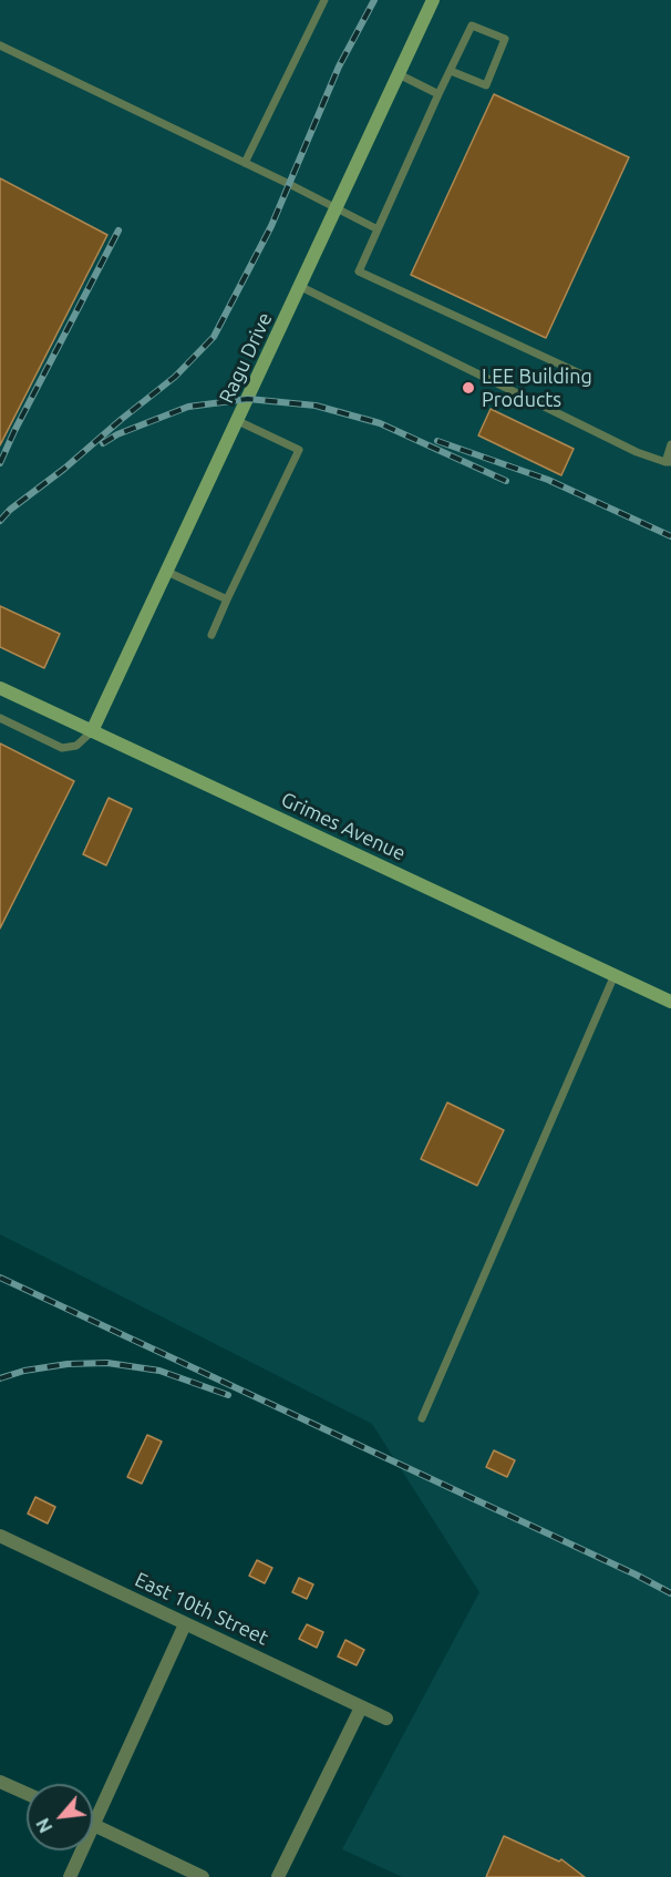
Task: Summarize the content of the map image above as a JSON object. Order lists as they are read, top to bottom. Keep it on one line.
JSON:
{"streets":{"street":["Ragu Drive","Grimes Avenue","East 10th Street"]},"crossings":[["Ragu Drive","Grimes Avenue"]],"places":["LEE Building Products"],"north":"bottom left"}
